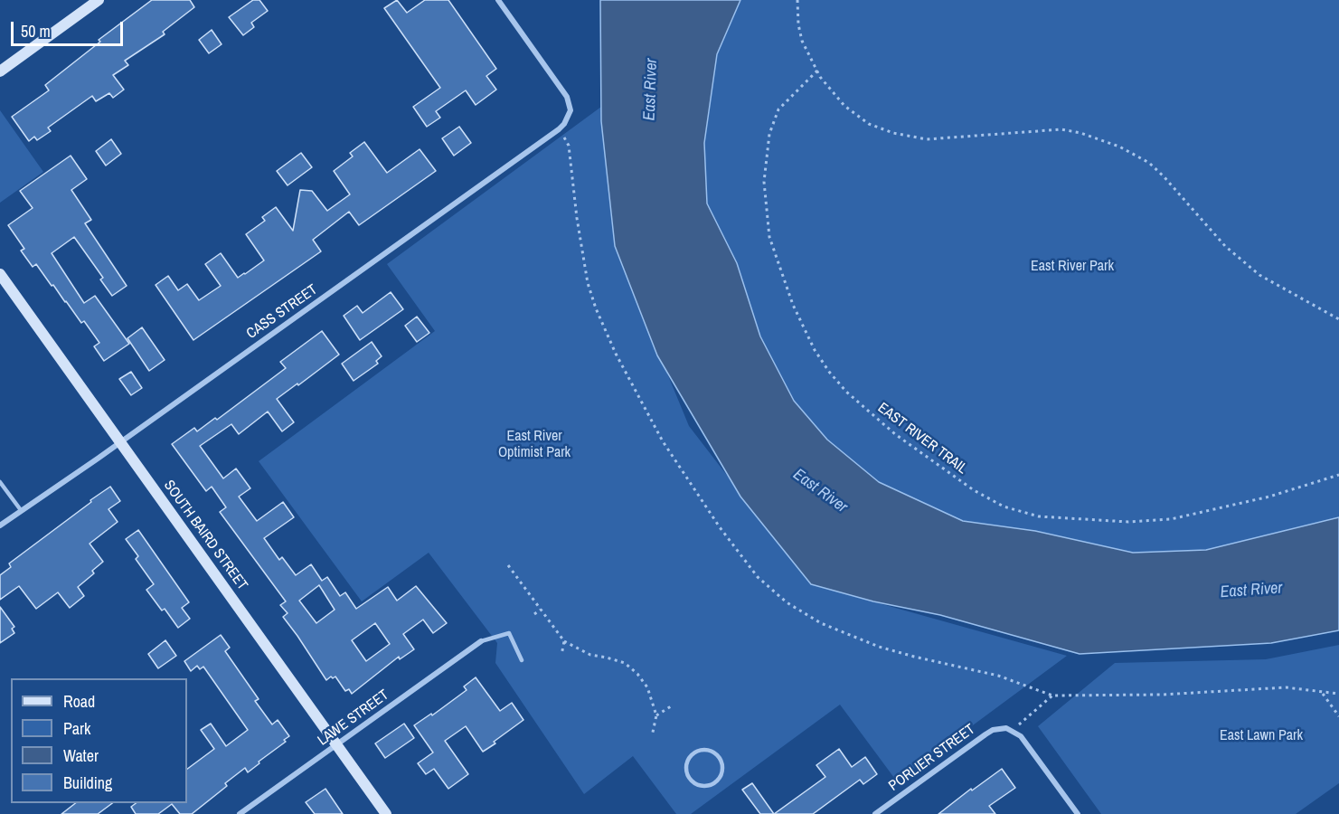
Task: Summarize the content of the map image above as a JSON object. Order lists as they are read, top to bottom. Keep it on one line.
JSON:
{"streets":{"street":["CASS STREET","SOUTH BAIRD STREET","LAWE STREET","PORLIER STREET"],"path":["EAST RIVER TRAIL"]},"crossings":[["CASS STREET","SOUTH BAIRD STREET"],["SOUTH BAIRD STREET","LAWE STREET"]],"water":["East River"],"parks":["East River Park","East River Optimist Park","East Lawn Park"],"legend":["Road","Park","Water","Building"],"scale_bar":"50 m"}
